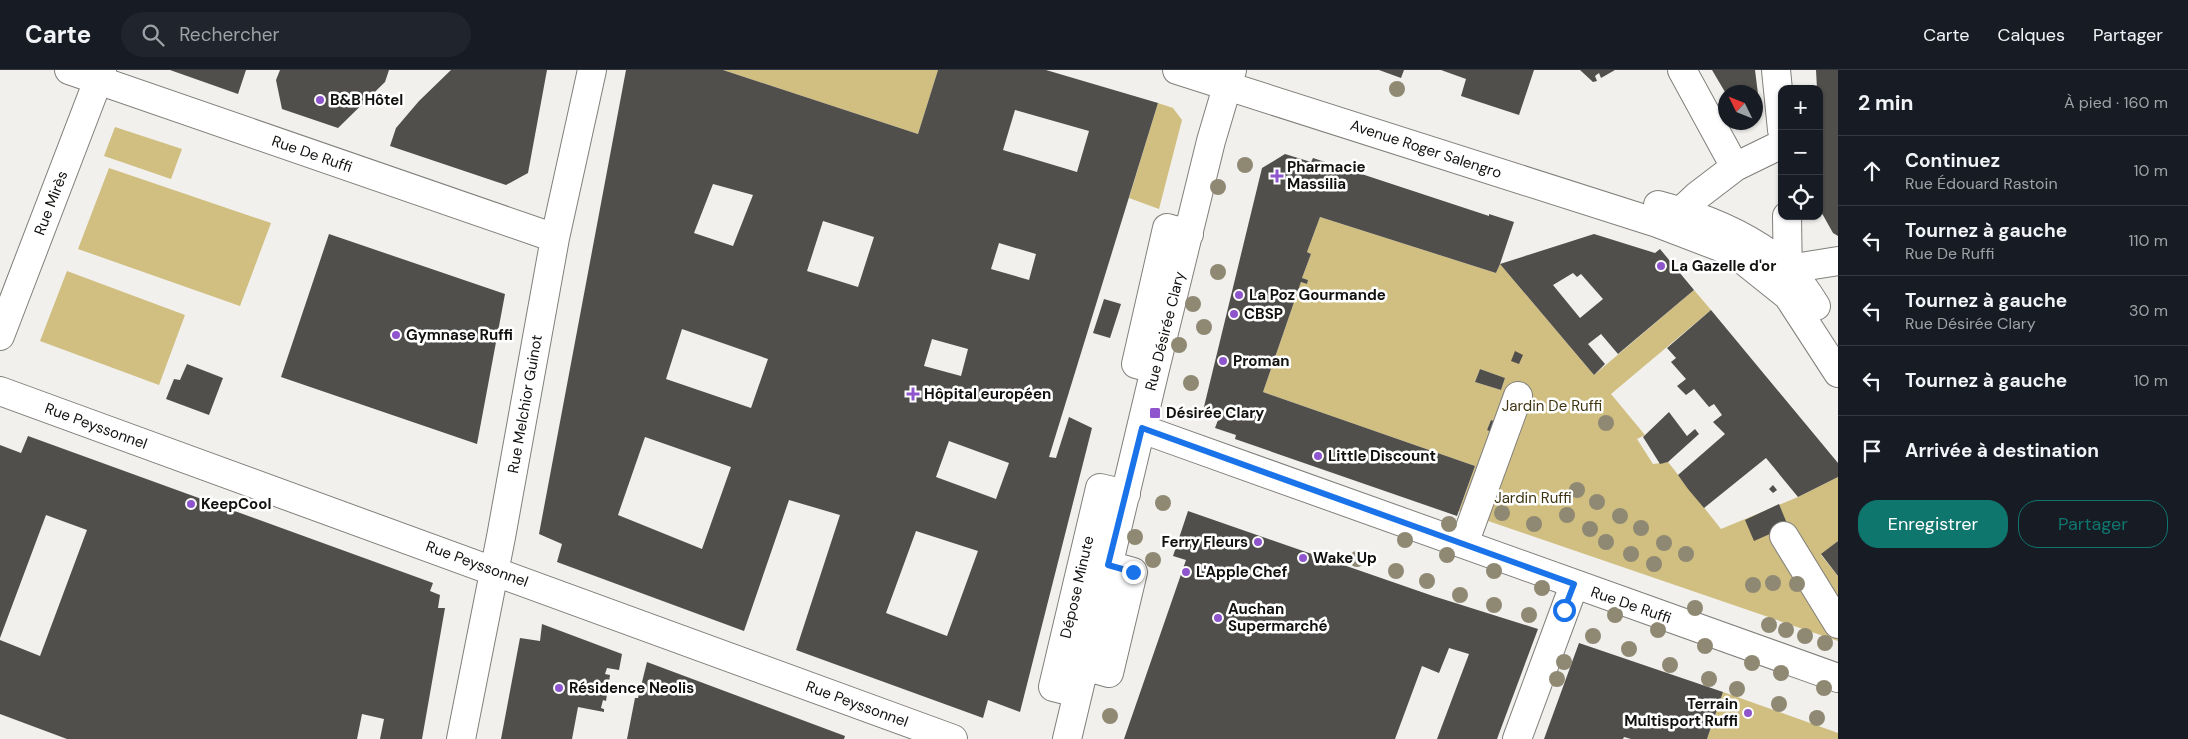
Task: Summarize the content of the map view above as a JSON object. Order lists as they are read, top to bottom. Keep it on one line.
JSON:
{"streets":{"street":["Avenue Roger Salengro","Rue De Ruffi","Rue Mirès","Rue Désirée Clary","Rue Melchior Guinot","Rue Peyssonnel","Dépose Minute"]},"crossings":[["Avenue Roger Salengro","Rue Désirée Clary"],["Rue De Ruffi","Rue Mirès"],["Rue De Ruffi","Rue Désirée Clary"],["Rue De Ruffi","Rue Melchior Guinot"],["Rue Désirée Clary","Dépose Minute"],["Rue Melchior Guinot","Rue Peyssonnel"]],"parks":["Jardin De Ruffi","Jardin Ruffi"],"places":{"other":["B&B Hôtel","La Gazelle d'or","La Poz Gourmande","CBSP","Gymnase Ruffi","Proman","Little Discount","KeepCool","Ferry Fleurs","Wake Up","L'Apple Chef","Auchan Supermarché","Résidence Neolis","Terrain Multisport Ruffi"],"health":["Pharmacie Massilia","Hôpital européen"],"transit":["Désirée Clary"]},"north":"top left","page":{"header":"Carte","search":"Rechercher","nav":["Carte","Calques","Partager"],"heading":["2 min","À pied · 160 m"],"map_buttons":["+","−"],"list":[["Continuez","Rue Édouard Rastoin","10 m"],["Tournez à gauche","Rue De Ruffi","110 m"],["Tournez à gauche","Rue Désirée Clary","30 m"],["Tournez à gauche","10 m"],"Arrivée à destination"],"buttons":["Enregistrer","Partager"]}}
